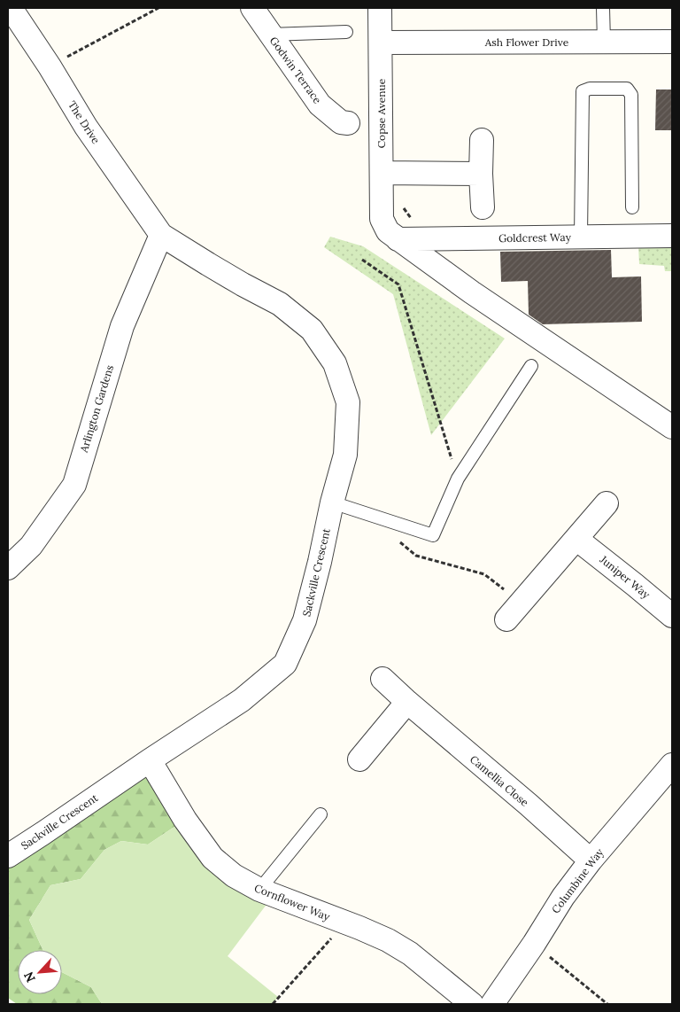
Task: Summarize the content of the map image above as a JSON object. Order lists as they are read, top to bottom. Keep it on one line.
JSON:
{"streets":{"street":["Ash Flower Drive","Godwin Terrace","Copse Avenue","The Drive","Goldcrest Way","Arlington Gardens","Sackville Crescent","Juniper Way","Camellia Close","Columbine Way","Cornflower Way"]},"crossings":[["Ash Flower Drive","Copse Avenue"],["Copse Avenue","Goldcrest Way"],["The Drive","Arlington Gardens"],["The Drive","Sackville Crescent"],["Arlington Gardens","Sackville Crescent"],["Sackville Crescent","Cornflower Way"],["Camellia Close","Columbine Way"]],"north":"bottom left"}
